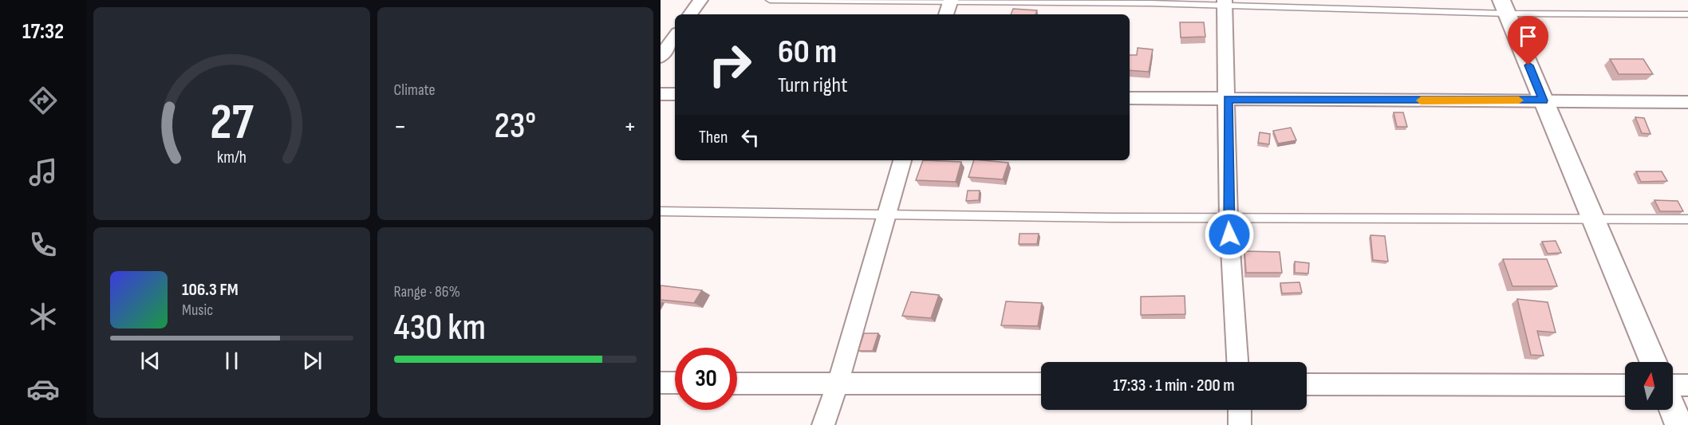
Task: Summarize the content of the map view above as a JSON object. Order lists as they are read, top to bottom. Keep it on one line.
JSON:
{"north":"top","page":{"tabs":"17:32","tile":["Climate",["Range · 86%","430 km"]],"turn":["60 m","Turn right"],"heat":["−","23°","+"],"then":"Then","song":["106.3 FM","Music"],"limit":"30","trip":"17:33 · 1 min · 200 m","gauge":["27","km/h"]}}
